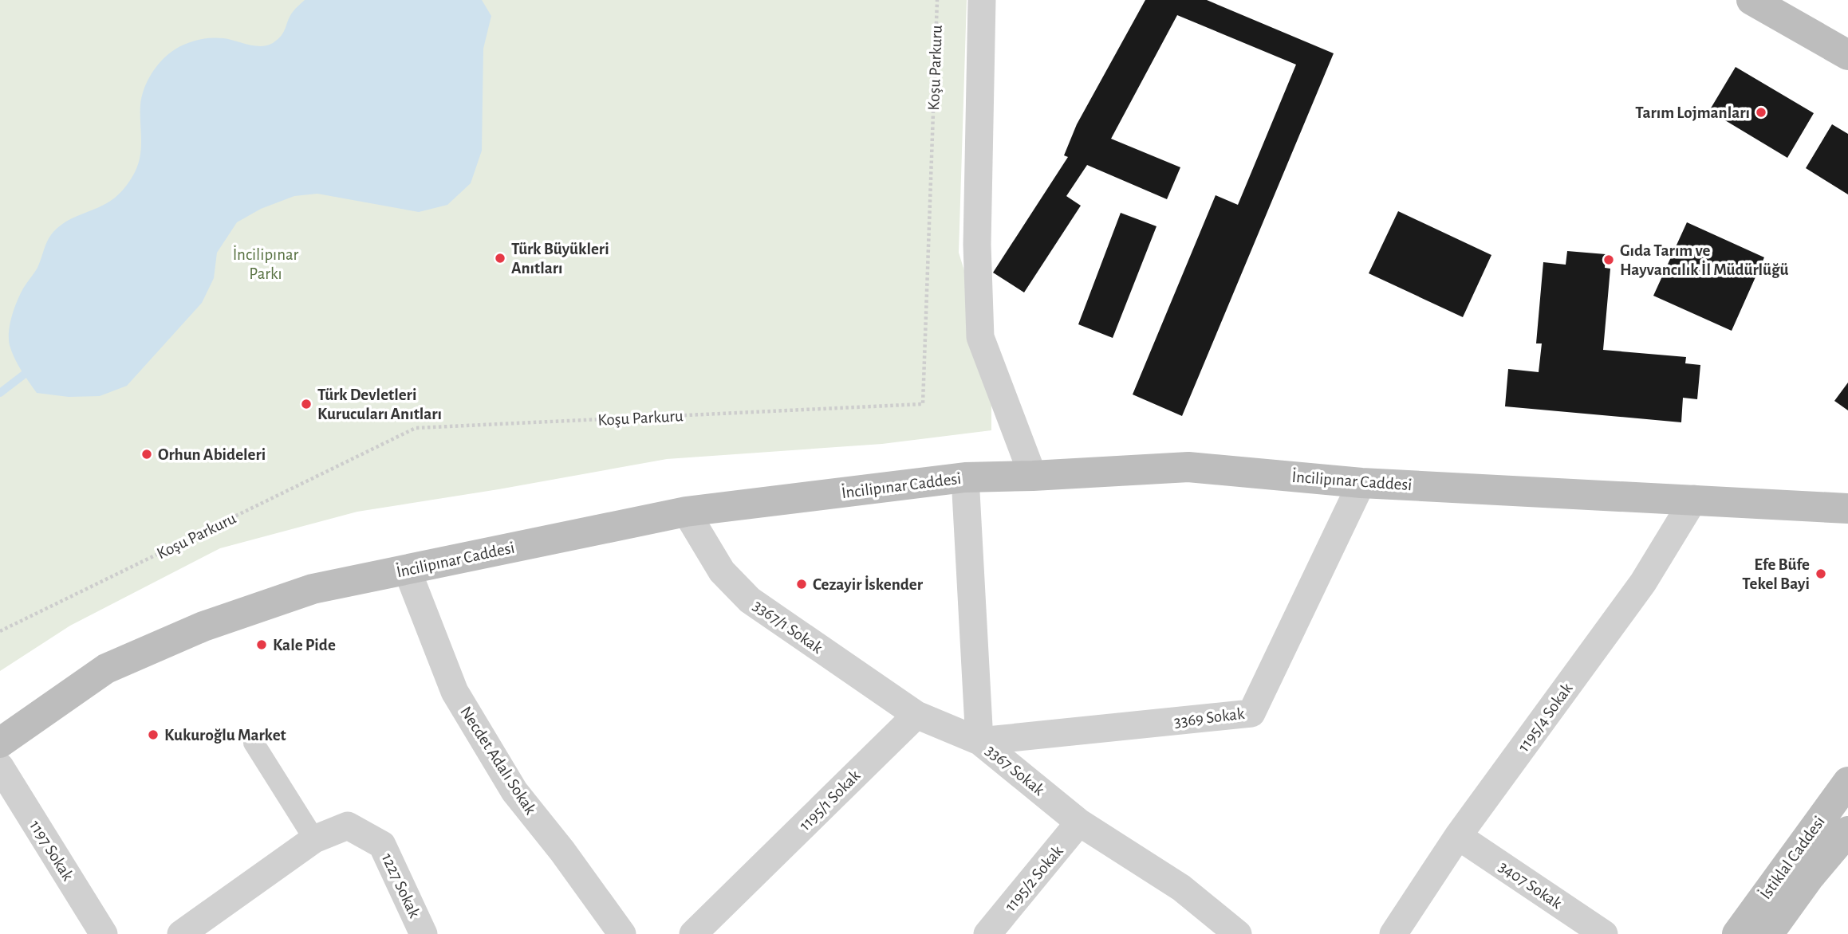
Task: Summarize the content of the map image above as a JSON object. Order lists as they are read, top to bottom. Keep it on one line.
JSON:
{"streets":{"main road":["İncilipınar Caddesi","İstiklal Caddesi"],"street":["3367/1 Sokak","3369 Sokak","1195/4 Sokak","Necdet Adalı Sokak","3367 Sokak","1195/1 Sokak","1197 Sokak","1195/2 Sokak","3407 Sokak","1227 Sokak"],"path":["Koşu Parkuru"]},"crossings":[["İncilipınar Caddesi","3367/1 Sokak"],["İncilipınar Caddesi","3369 Sokak"],["İncilipınar Caddesi","1195/4 Sokak"],["İncilipınar Caddesi","Necdet Adalı Sokak"],["İncilipınar Caddesi","3367 Sokak"],["3367/1 Sokak","1195/1 Sokak"],["3369 Sokak","3367 Sokak"],["1195/4 Sokak","3407 Sokak"],["3367 Sokak","1195/2 Sokak"]],"parks":["İncilipınar Parkı"],"places":["Tarım Lojmanları","Türk Büyükleri Anıtları","Gıda Tarım ve Hayvancılık İl Müdürlüğü","Türk Devletleri Kurucuları Anıtları","Orhun Abideleri","Efe Büfe Tekel Bayi","Cezayir İskender","Kale Pide","Kukuroğlu Market"]}
